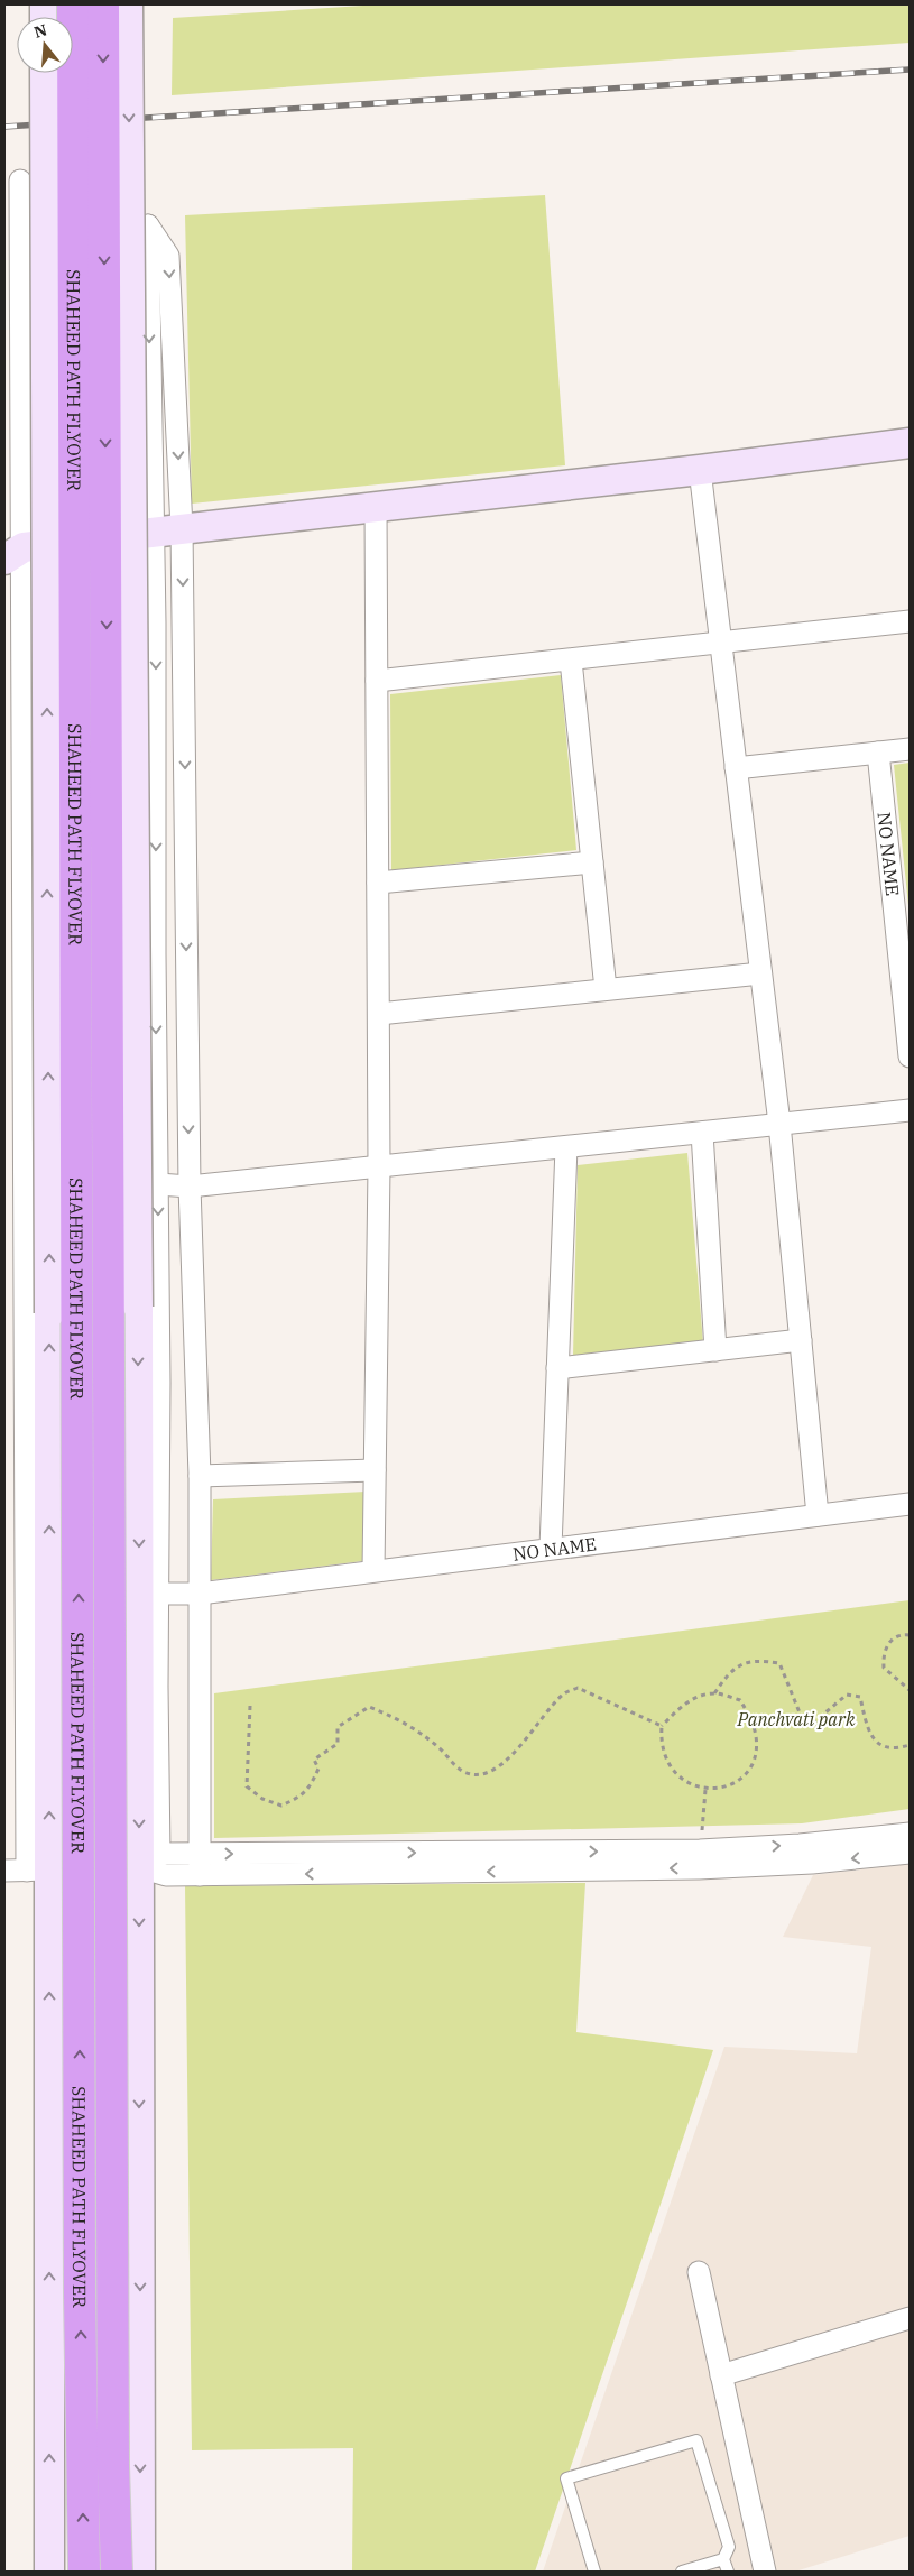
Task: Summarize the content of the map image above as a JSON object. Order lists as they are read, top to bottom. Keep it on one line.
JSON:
{"streets":{"highway":["SHAHEED PATH FLYOVER"],"street":["NO NAME"]},"parks":["Panchvati park"],"north":"top"}
